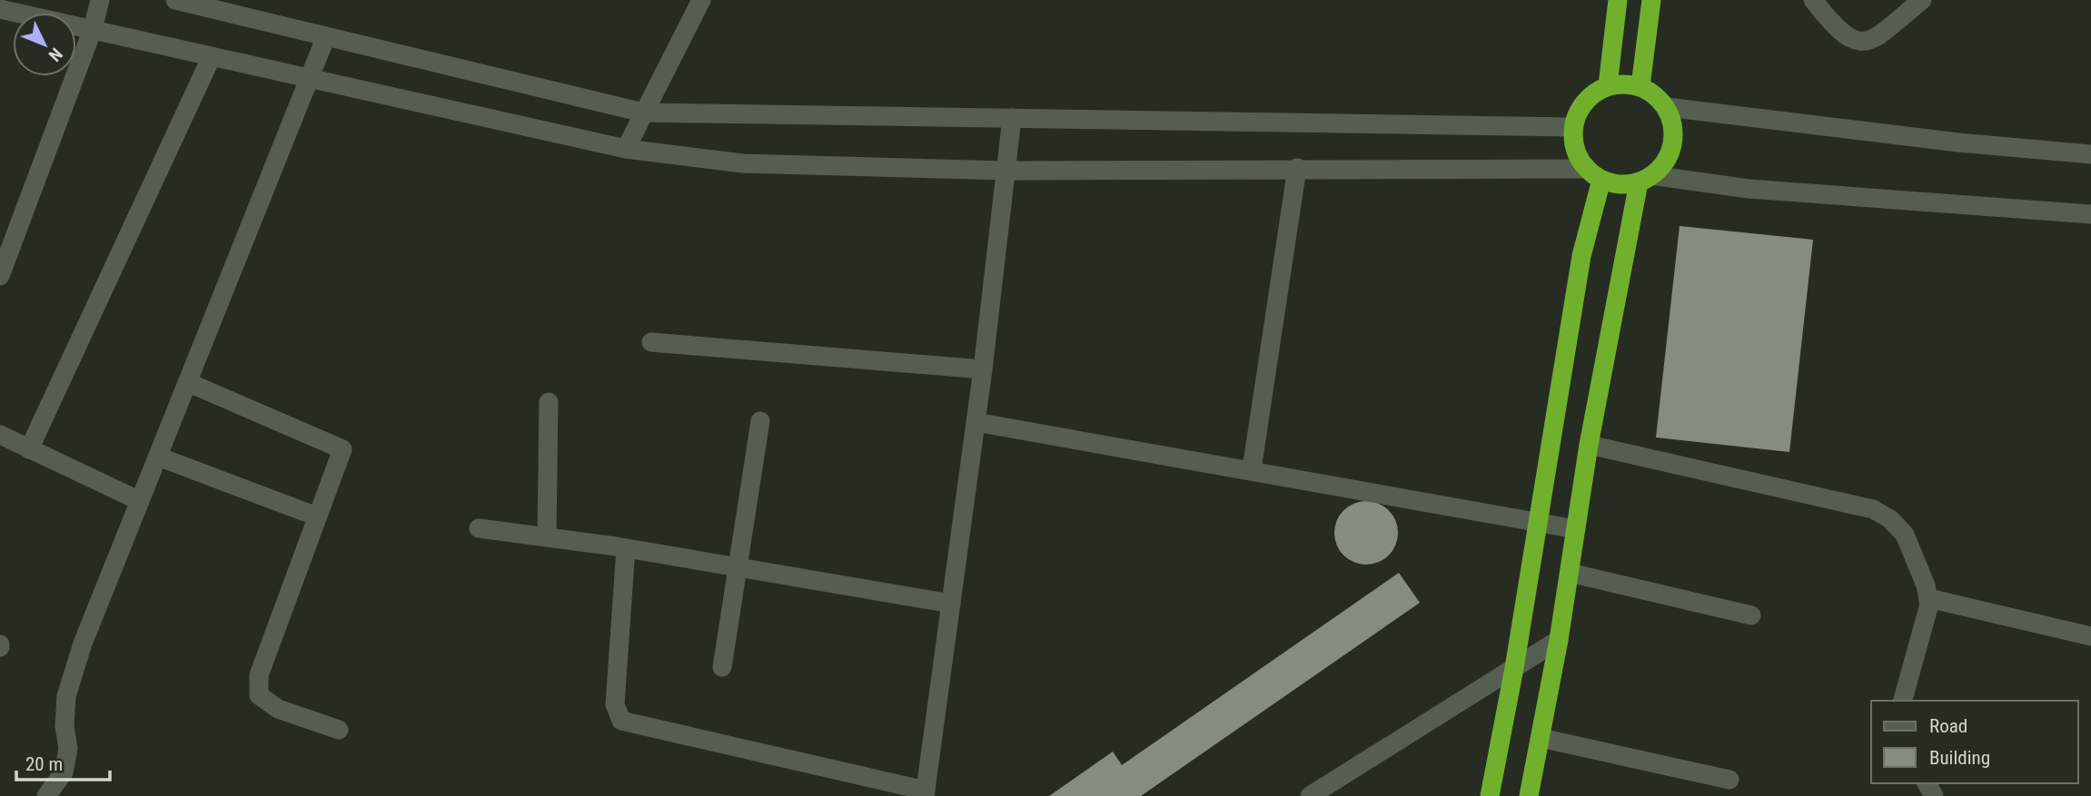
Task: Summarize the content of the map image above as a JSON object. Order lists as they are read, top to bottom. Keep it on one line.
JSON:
{"legend":["Road","Building"],"scale_bar":"20 m","north":"bottom right"}
